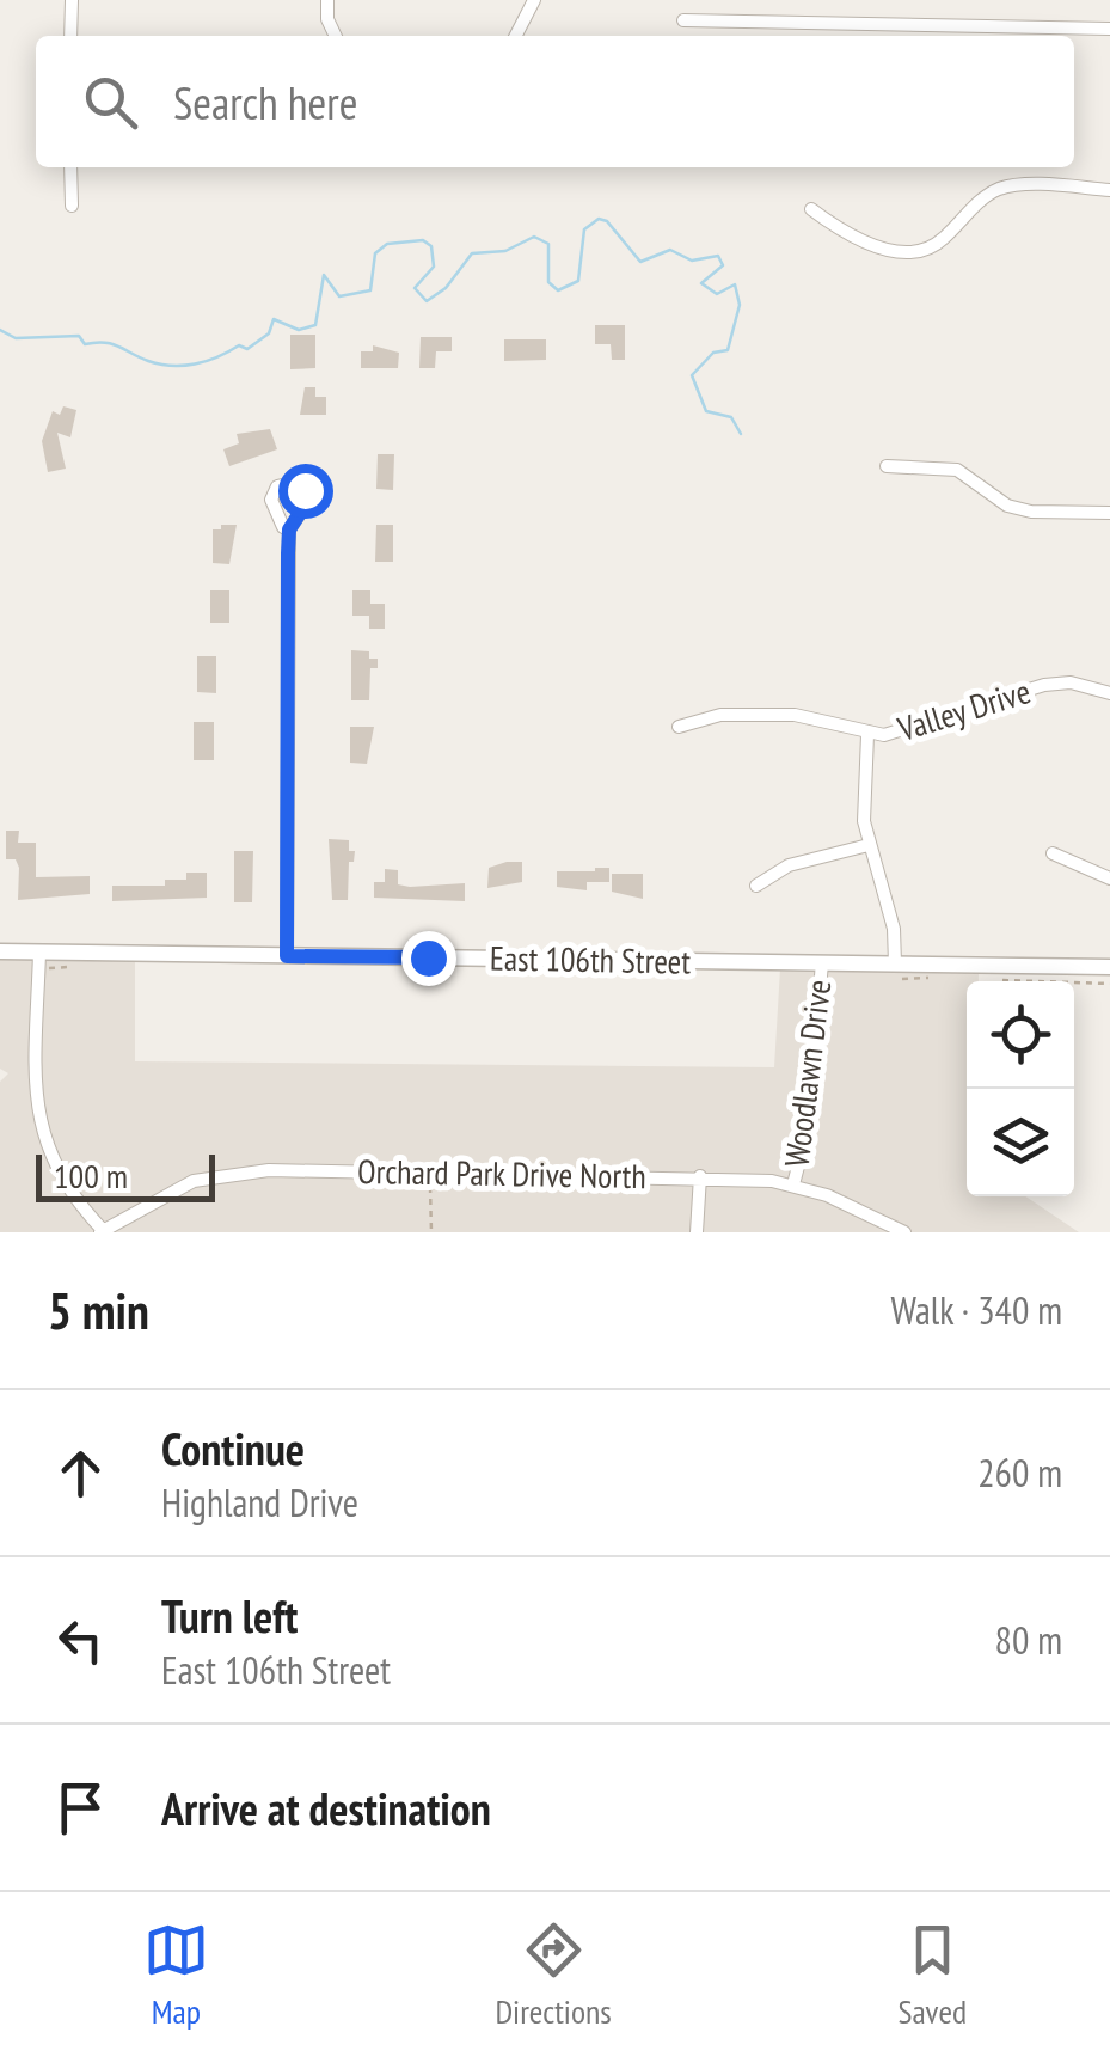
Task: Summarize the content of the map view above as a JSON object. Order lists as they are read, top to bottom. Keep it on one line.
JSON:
{"streets":{"street":["Valley Drive","East 106th Street","Woodlawn Drive","Orchard Park Drive North"]},"crossings":[["East 106th Street","Woodlawn Drive"],["Woodlawn Drive","Orchard Park Drive North"]],"scale_bar":"100 m","page":{"search":"Search here","scale":"100 m","heading":["5 min","Walk · 340 m"],"list":[["Continue","Highland Drive","260 m"],["Turn left","East 106th Street","80 m"],"Arrive at destination"],"nav":["Map","Directions","Saved"]}}
